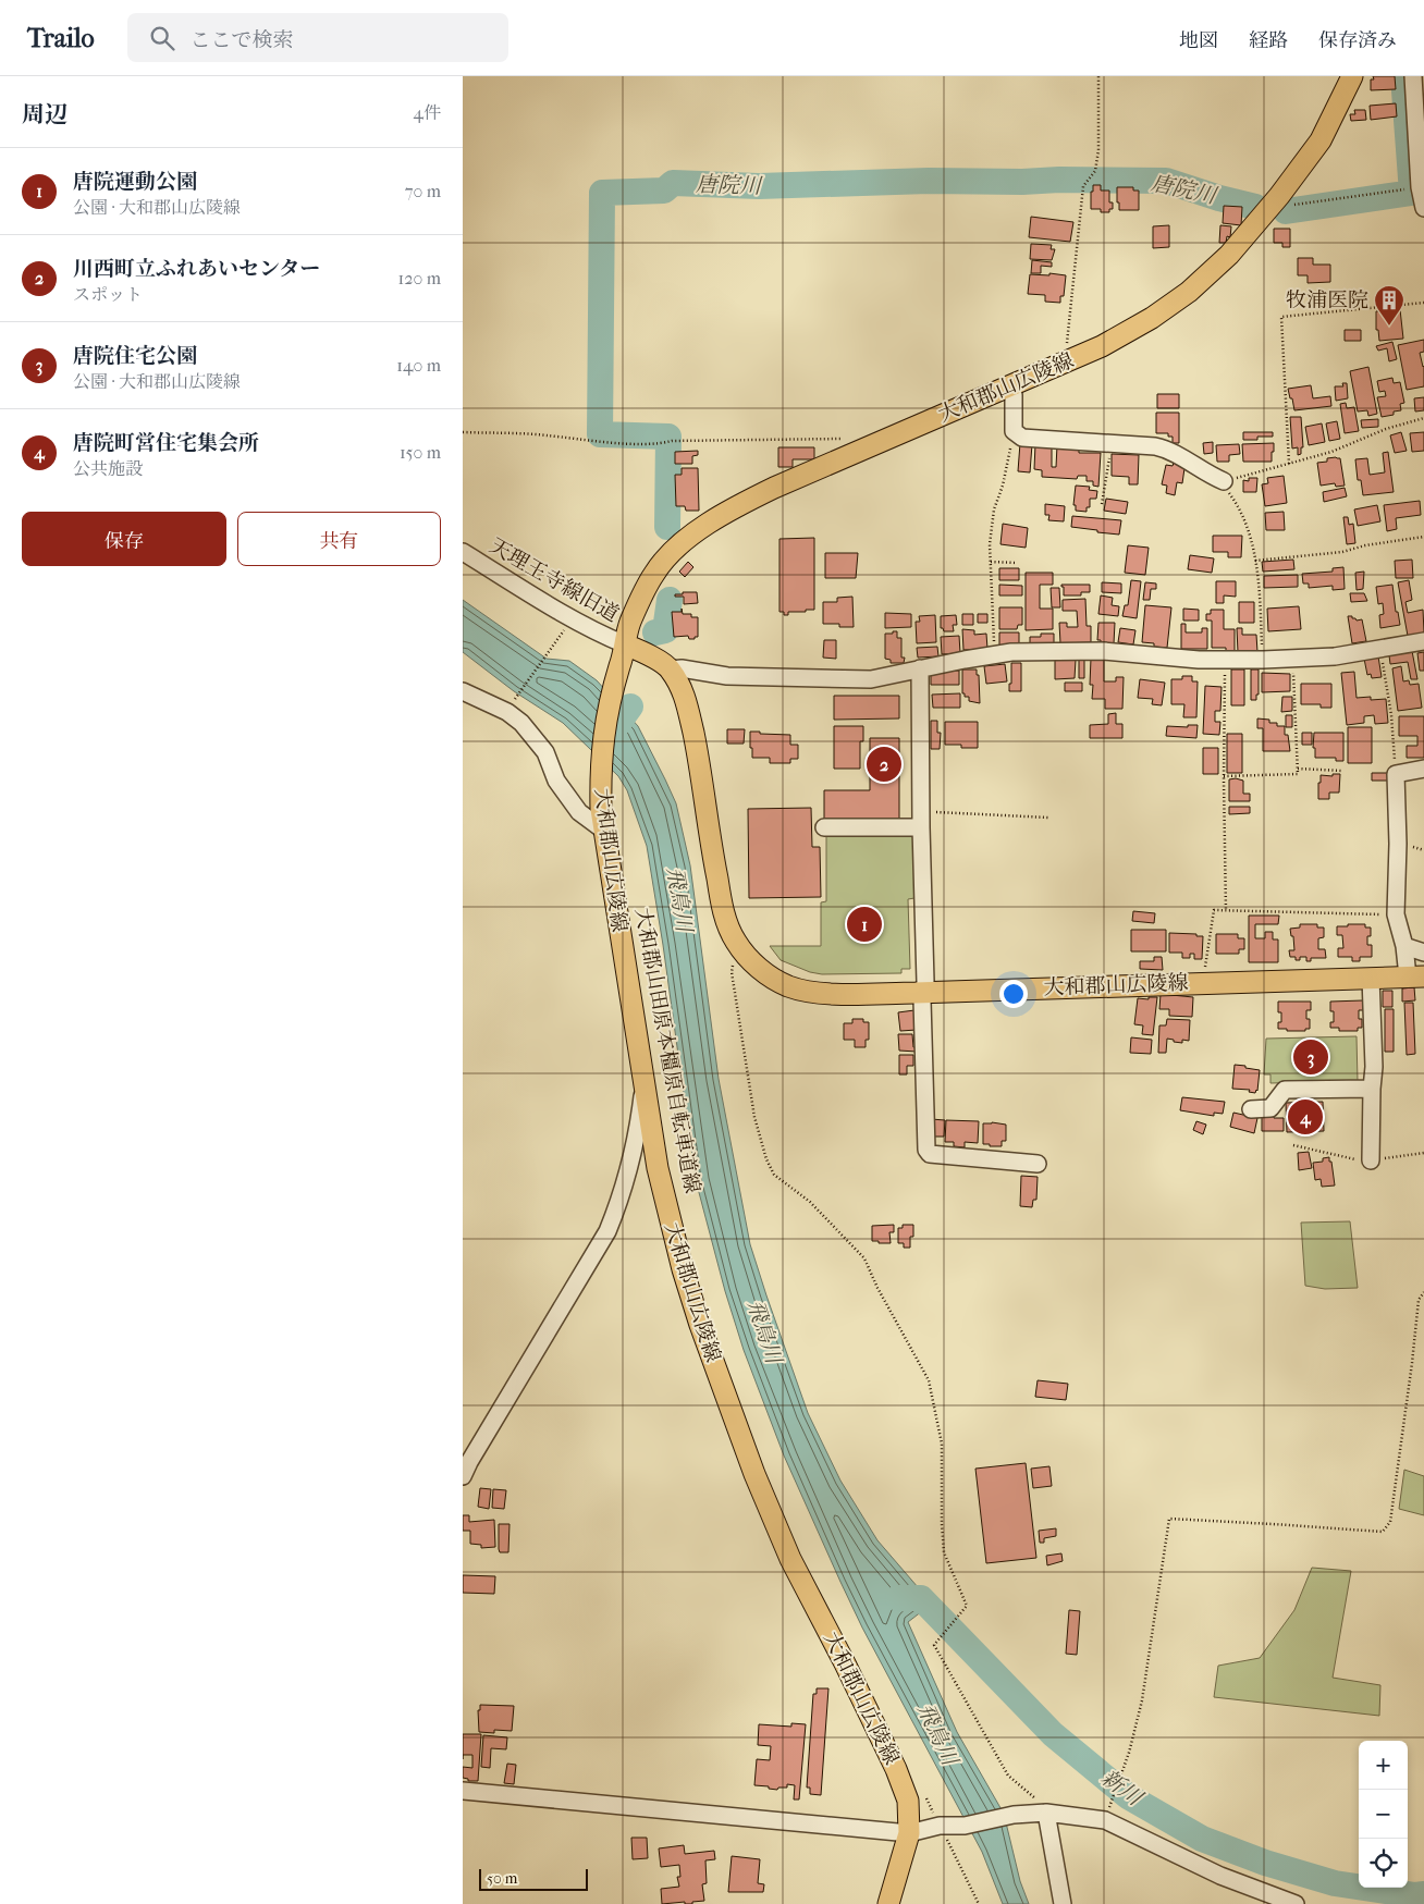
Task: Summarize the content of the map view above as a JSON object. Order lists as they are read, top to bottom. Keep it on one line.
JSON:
{"streets":{"main road":["大和郡山広陵線"],"street":["天理王寺線旧道"]},"crossings":[["大和郡山広陵線","天理王寺線旧道"]],"water":["唐院川","飛鳥川","新川"],"places":{"building":["牧浦医院"]},"scale_bar":"50 m","page":{"header":"Trailo","search":"ここで検索","nav":["地図","経路","保存済み"],"heading":["周辺","4件"],"list":[{"mark":"1","name":"唐院運動公園","note":"公園 · 大和郡山広陵線","value":"70 m"},{"mark":"2","name":"川西町立ふれあいセンター","note":"スポット","value":"120 m"},{"mark":"3","name":"唐院住宅公園","note":"公園 · 大和郡山広陵線","value":"140 m"},{"mark":"4","name":"唐院町営住宅集会所","note":"公共施設","value":"150 m"}],"buttons":["保存","共有"],"pins":["2","1","3","4"],"map_buttons":["+","−"],"scale":"50 m"}}
